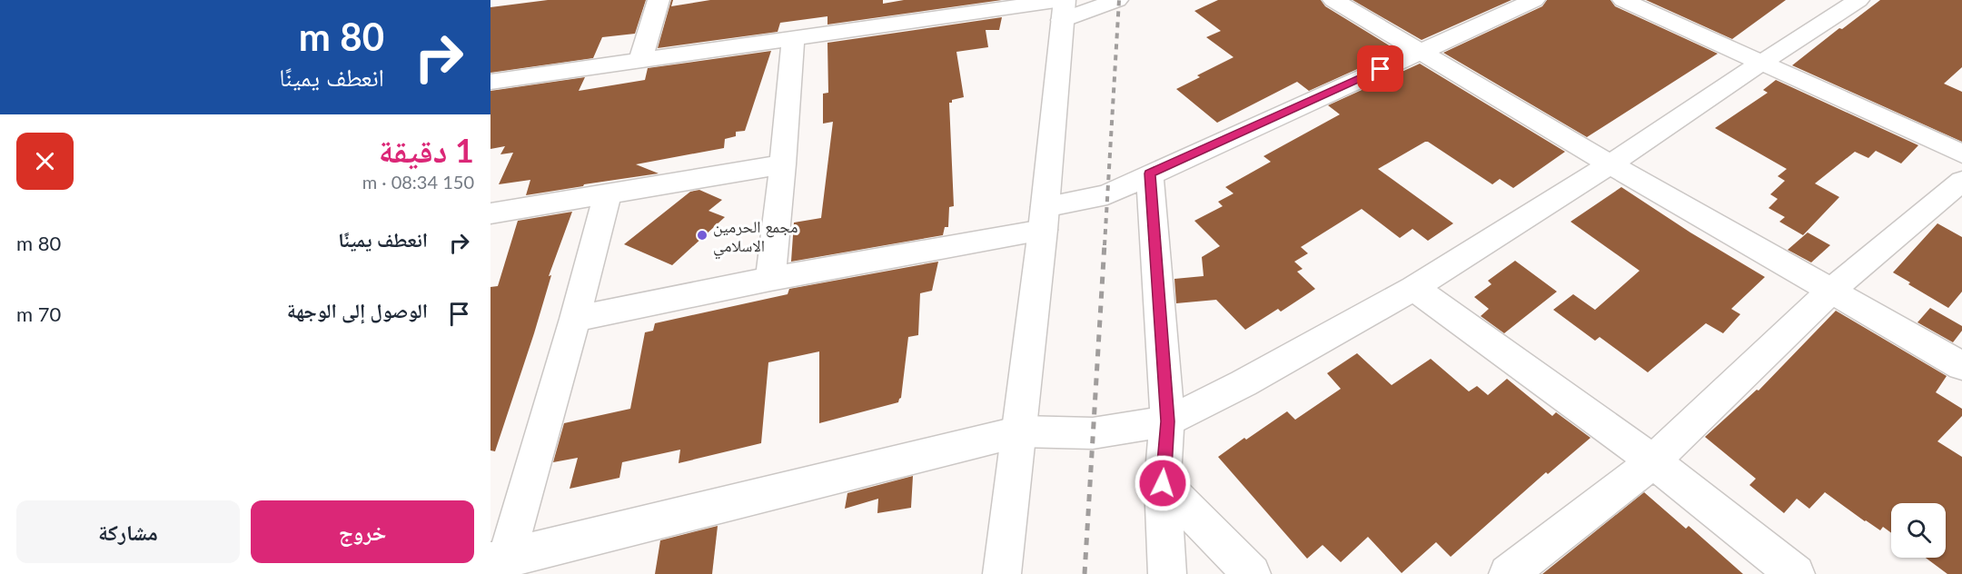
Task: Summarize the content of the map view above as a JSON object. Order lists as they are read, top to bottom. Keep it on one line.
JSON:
{"places":["مجمع الحرمين الاسلامي"],"page":{"turn":["80 m","انعطف يمينًا"],"heading":["1 دقيقة","150 m · 08:34"],"list":[{"name":"انعطف يمينًا","value":"80 m"},{"name":"الوصول إلى الوجهة","value":"70 m"}],"buttons":["خروج","مشاركة"]}}
